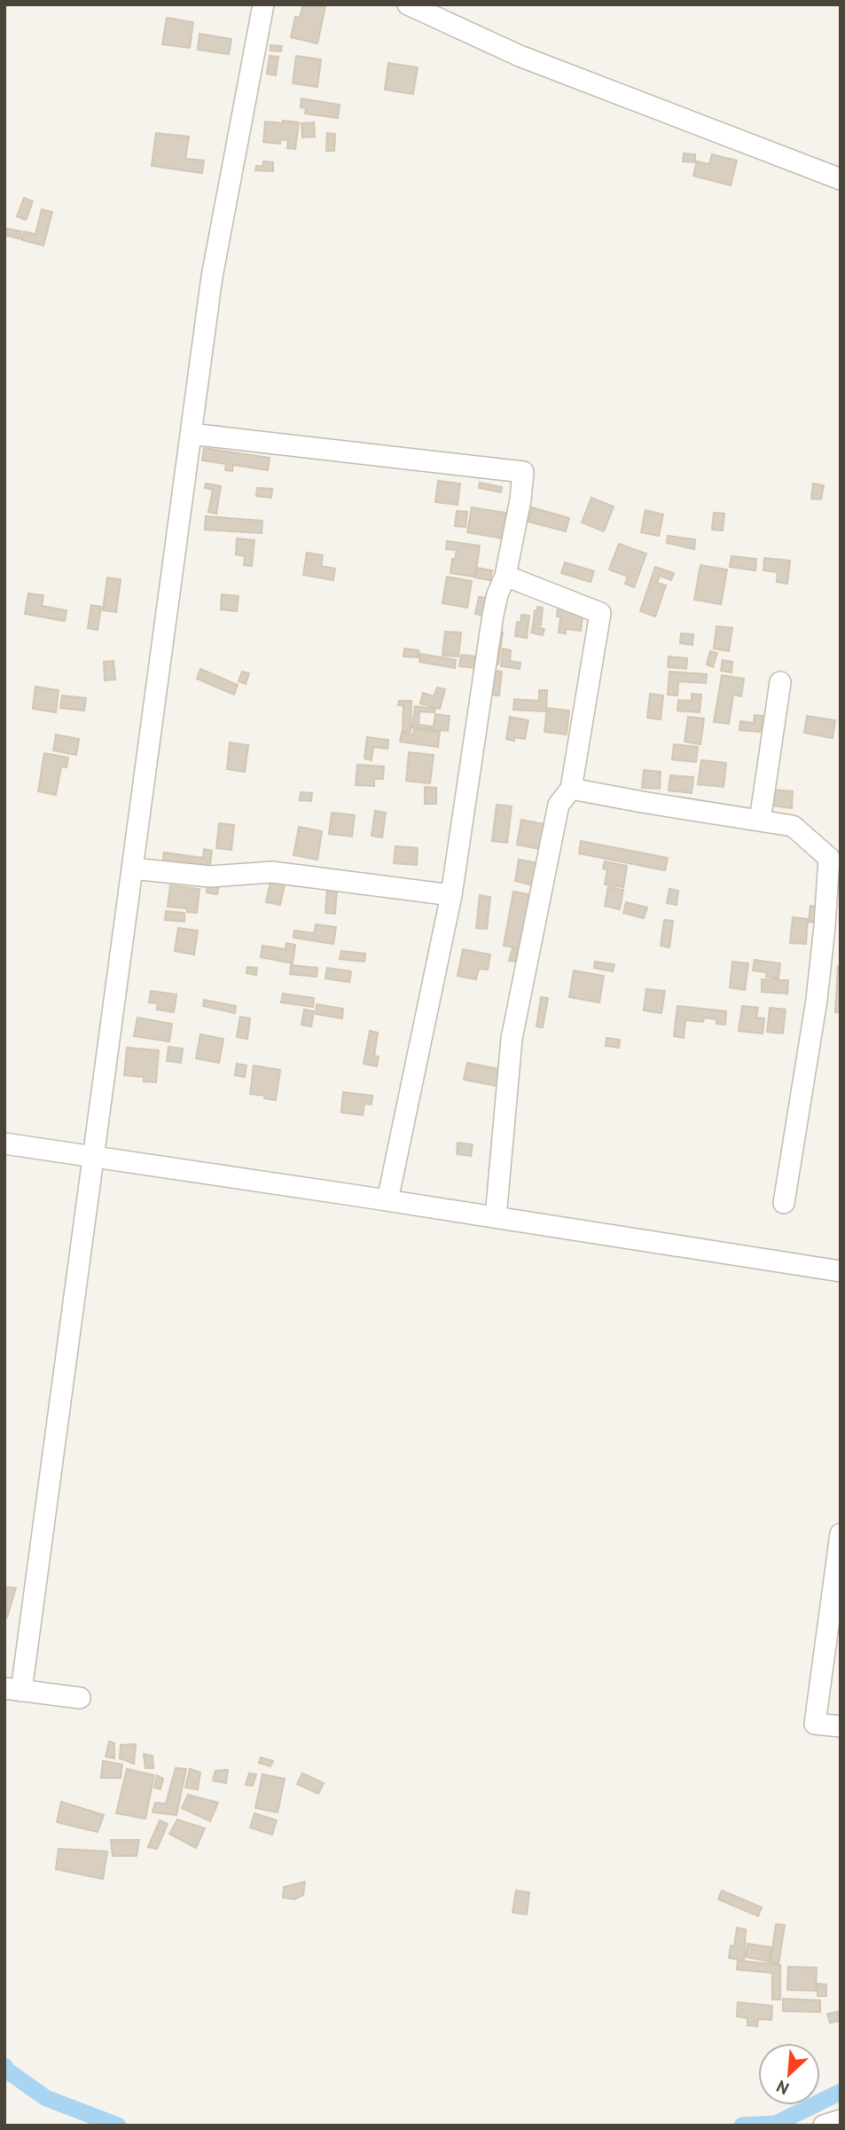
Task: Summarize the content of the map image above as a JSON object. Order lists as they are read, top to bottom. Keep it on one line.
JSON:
{"north":"bottom left"}
